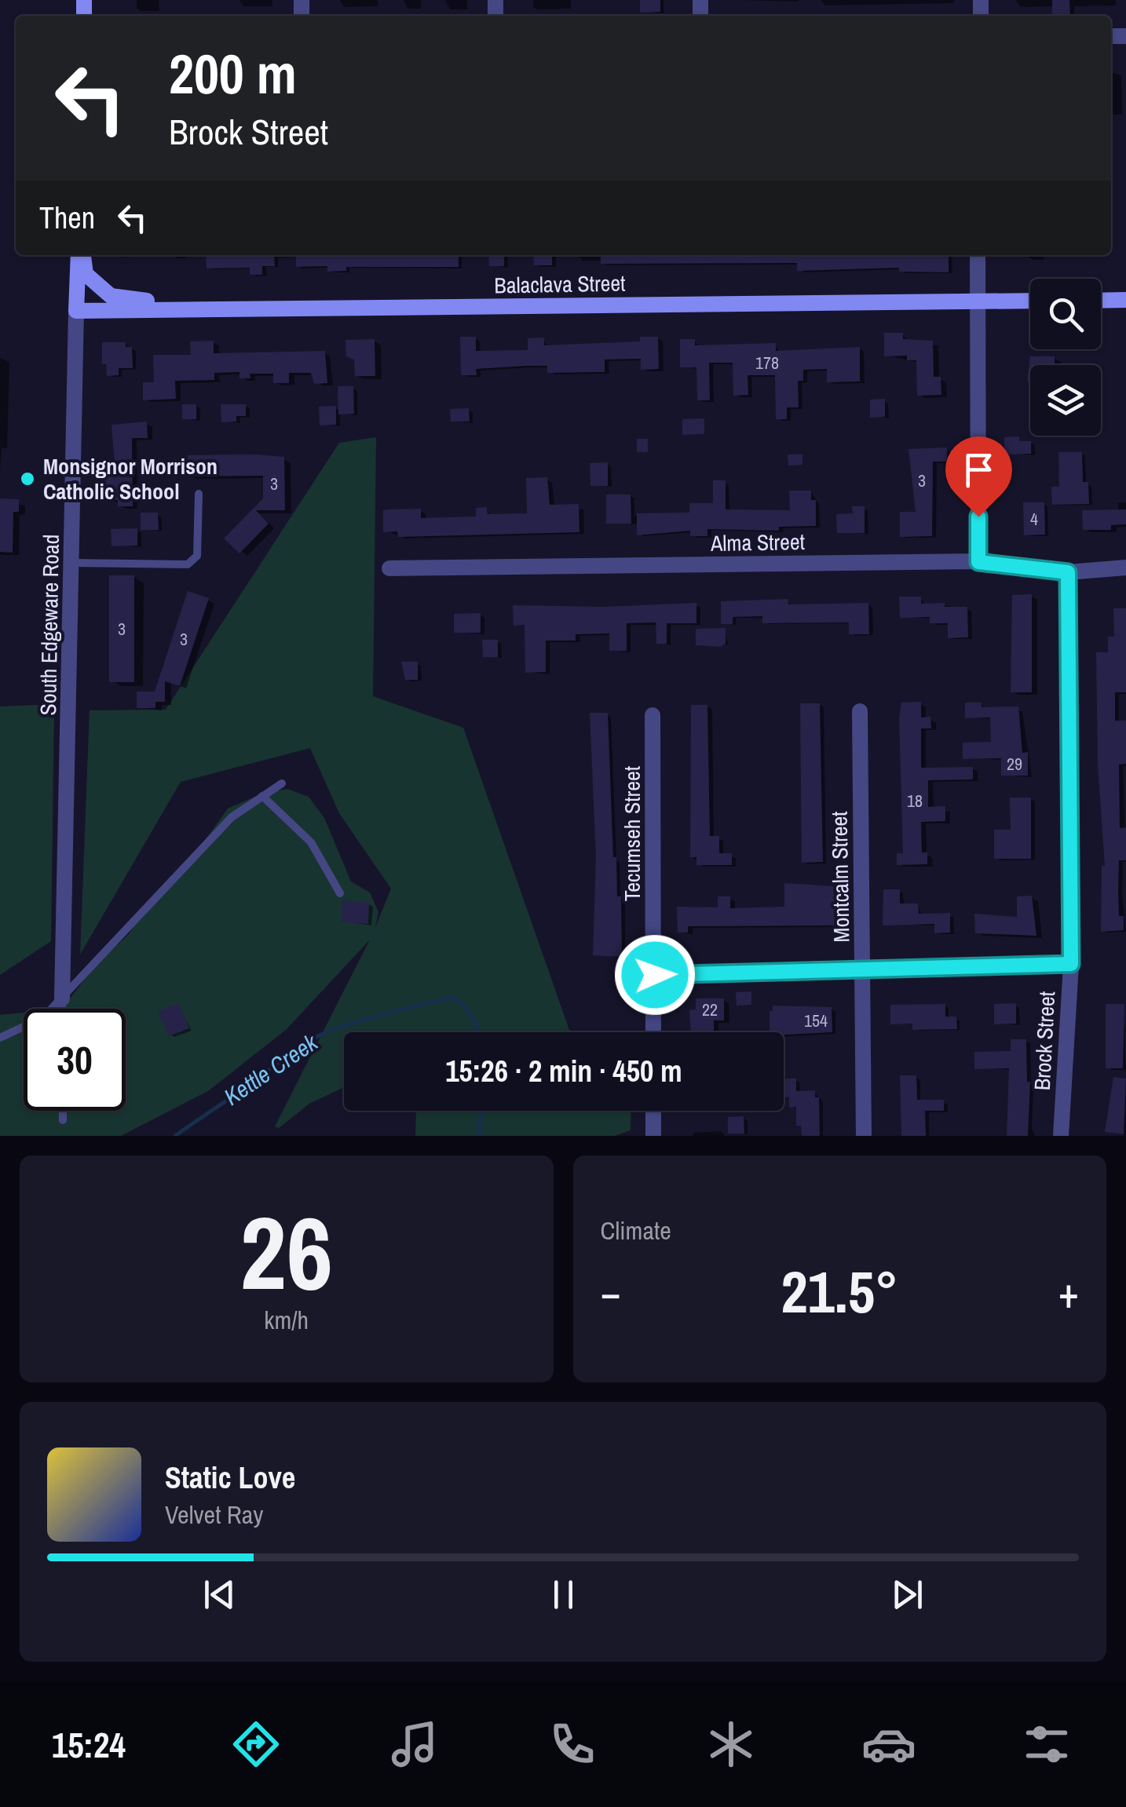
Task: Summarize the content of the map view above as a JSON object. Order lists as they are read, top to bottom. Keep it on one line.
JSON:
{"streets":{"street":["Balaclava Street","Alma Street","South Edgeware Road","Tecumseh Street","Montcalm Street","Brock Street"]},"crossings":[["Balaclava Street","South Edgeware Road"],["Alma Street","Brock Street"]],"water":["Kettle Creek"],"places":["Monsignor Morrison Catholic School"],"house_numbers":["178","3","3","4","3","3","29","18","22","154"],"page":{"turn":["200 m","Brock Street"],"then":"Then","limit":"30","trip":"15:26 · 2 min · 450 m","tile":[["26","km/h"],"Climate"],"heat":["−","21.5°","+"],"song":["Static Love","Velvet Ray"],"tabs":"15:24"}}
